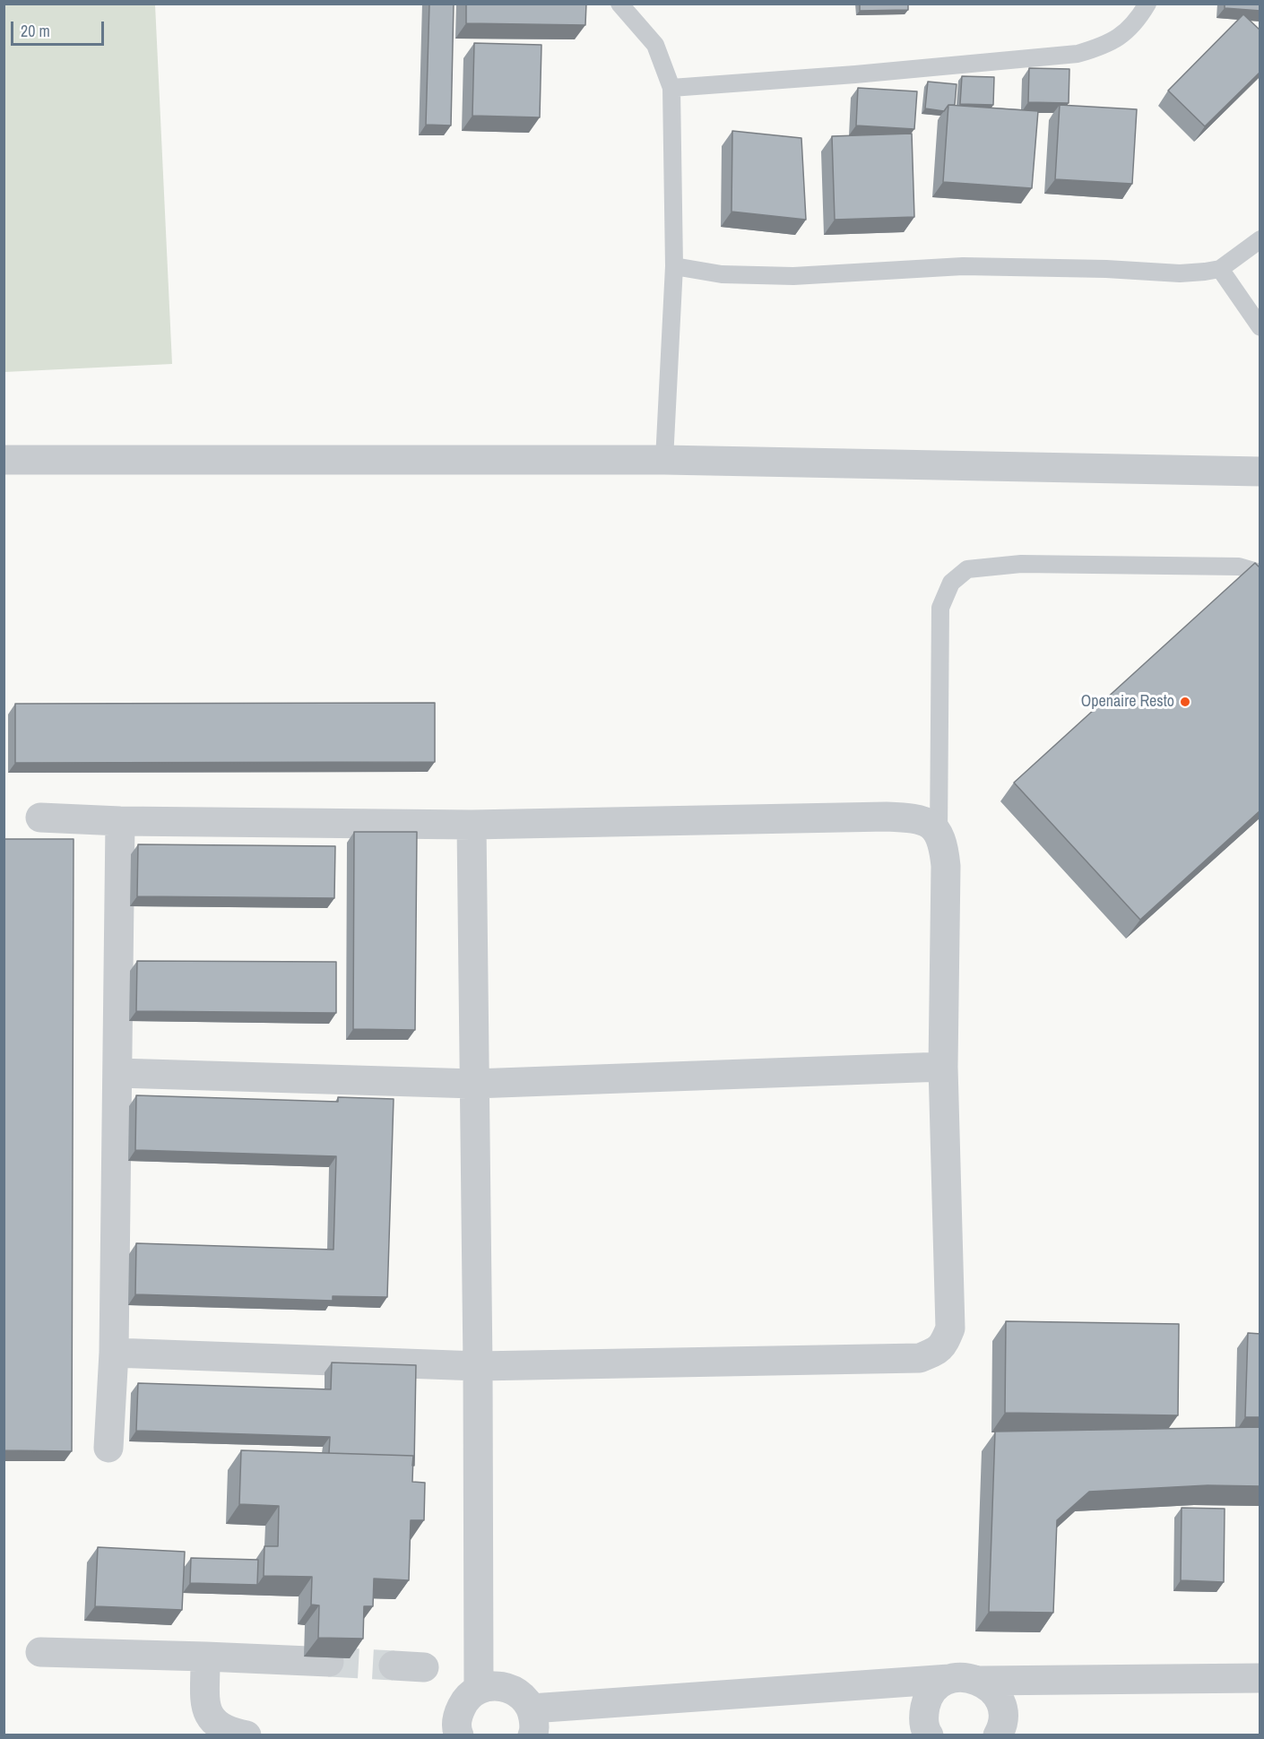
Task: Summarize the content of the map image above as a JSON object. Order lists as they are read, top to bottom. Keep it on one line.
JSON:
{"places":["Openaire Resto"],"scale_bar":"20 m"}
